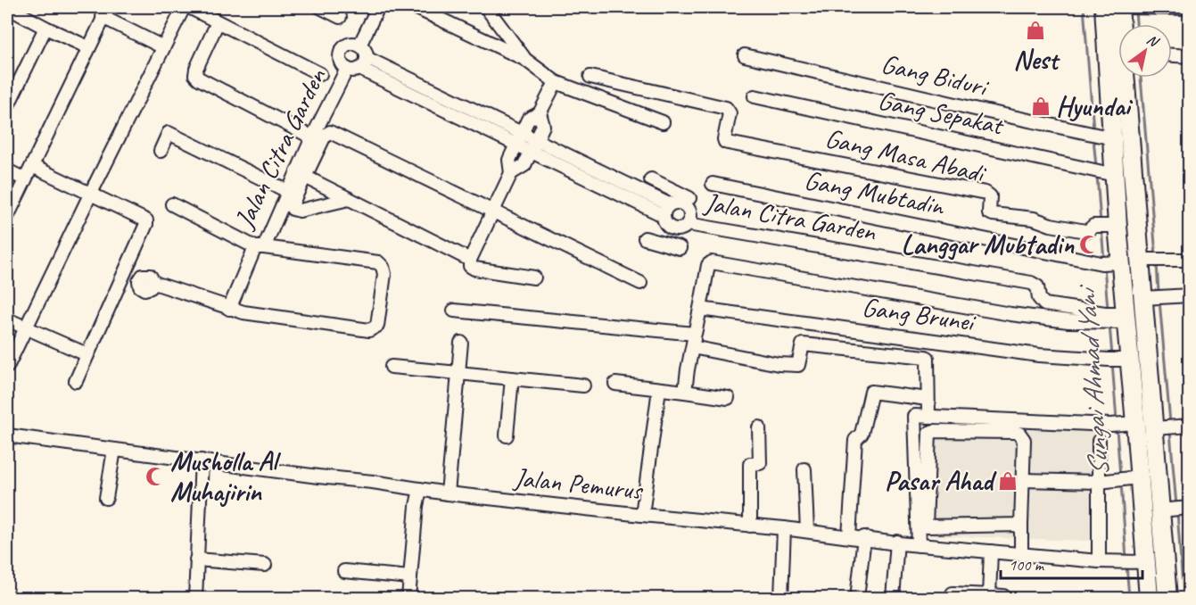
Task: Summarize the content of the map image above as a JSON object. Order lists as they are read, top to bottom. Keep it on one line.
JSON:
{"streets":{"street":["Gang Biduri","Gang Sepakat","Jalan Citra Garden","Gang Masa Abadi","Gang Mubtadin","Gang Brunei","Jalan Pemurus"]},"water":["Sungai Ahmad Yani"],"places":{"shop":["Nest","Hyundai","Pasar Ahad"],"mosque":["Langgar Mubtadin","Musholla Al Muhajirin"]},"scale_bar":"100 m","north":"top right"}
